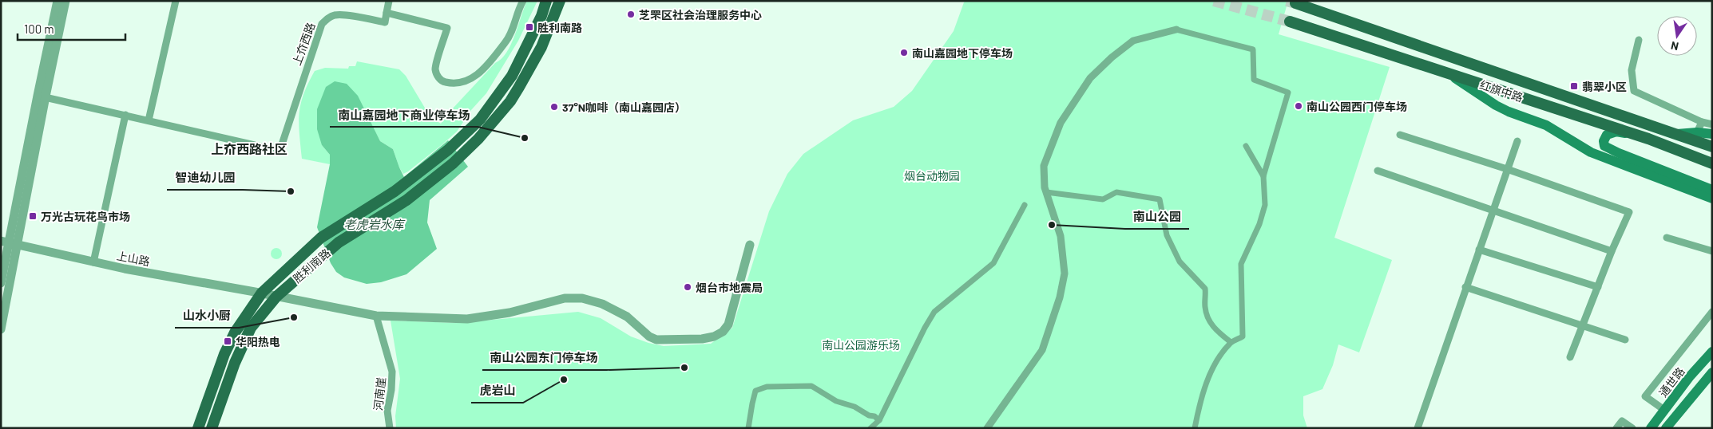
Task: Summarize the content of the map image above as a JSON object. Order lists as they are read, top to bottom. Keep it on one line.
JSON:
{"streets":{"main road":["红旗中路","胜利南路","通世路"],"street":["上夼西路","上山路","河南崖"]},"crossings":[["上山路","胜利南路"],["上山路","河南崖"]],"districts":["上夼西路社区"],"water":["老虎岩水库"],"parks":["烟台动物园","南山公园游乐场"],"places":{"other":["芝罘区社会治理服务中心","南山嘉园地下停车场","南山公园西门停车场","37°N咖啡（南山嘉园店）","南山嘉园地下商业停车场","智迪幼儿园","南山公园","烟台市地震局","山水小厨","南山公园东门停车场","虎岩山"],"transit":["胜利南路","翡翠小区","万光古玩花鸟市场","华阳热电"]},"scale_bar":"100 m","north":"bottom"}
